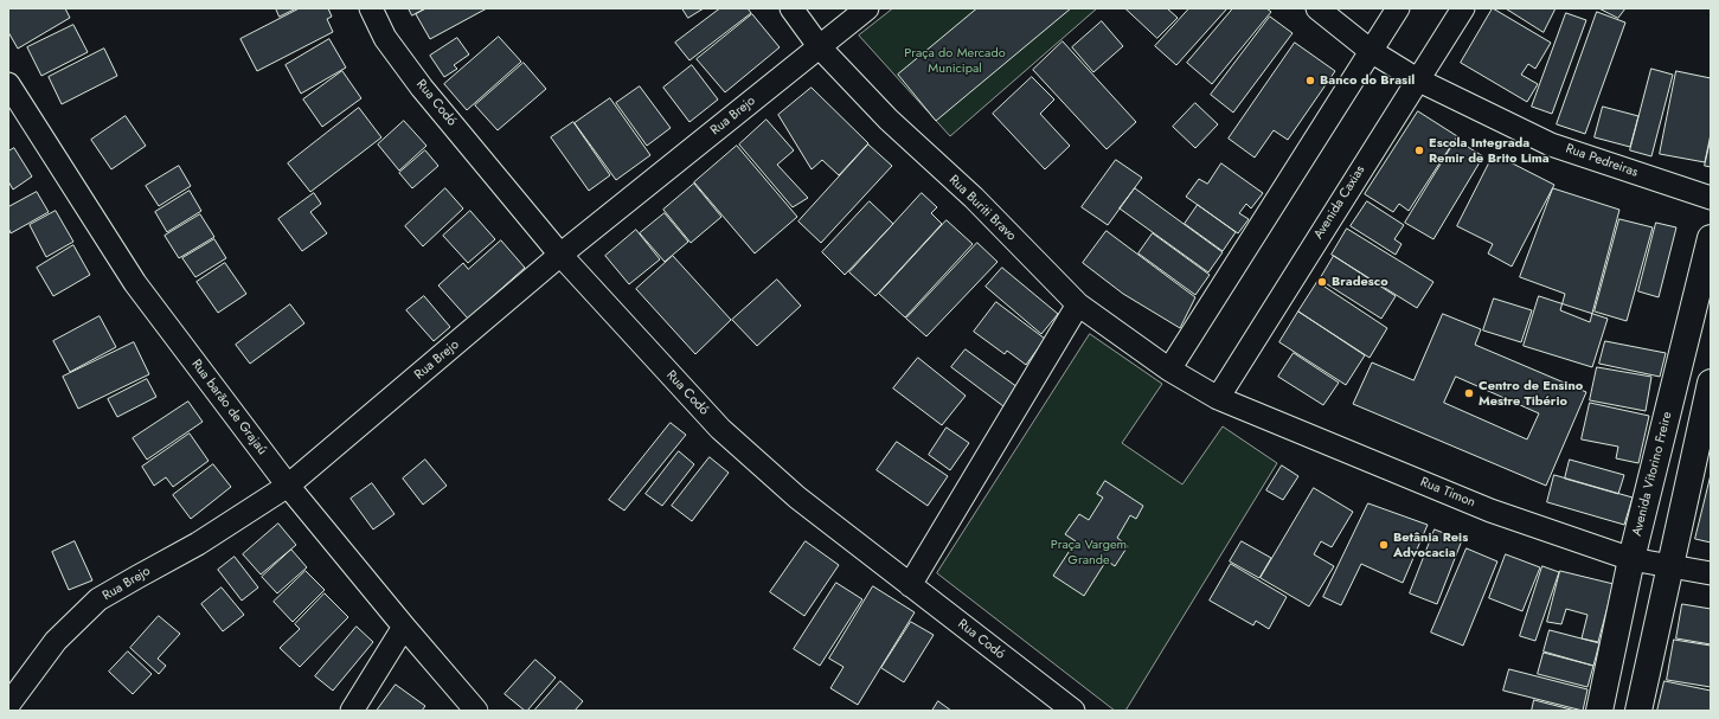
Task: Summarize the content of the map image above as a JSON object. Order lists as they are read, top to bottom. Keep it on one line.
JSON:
{"streets":{"street":["Rua Codó","Rua Brejo","Rua Pedreiras","Avenida Caxias","Rua Buriti Bravo","Rua barão de Grajaú","Avenida Vitorino Freire","Rua Timon"]},"crossings":[["Rua Codó","Rua Brejo"],["Rua Brejo","Rua Buriti Bravo"],["Rua Brejo","Rua barão de Grajaú"],["Rua Pedreiras","Avenida Caxias"],["Avenida Caxias","Rua Timon"],["Rua Buriti Bravo","Rua Timon"],["Avenida Vitorino Freire","Rua Timon"]],"parks":["Praça do Mercado Municipal","Praça Vargem Grande"],"places":["Banco do Brasil","Escola Integrada Remir de Brito Lima","Bradesco","Centro de Ensino Mestre Tibério","Betânia Reis Advocacia"]}
